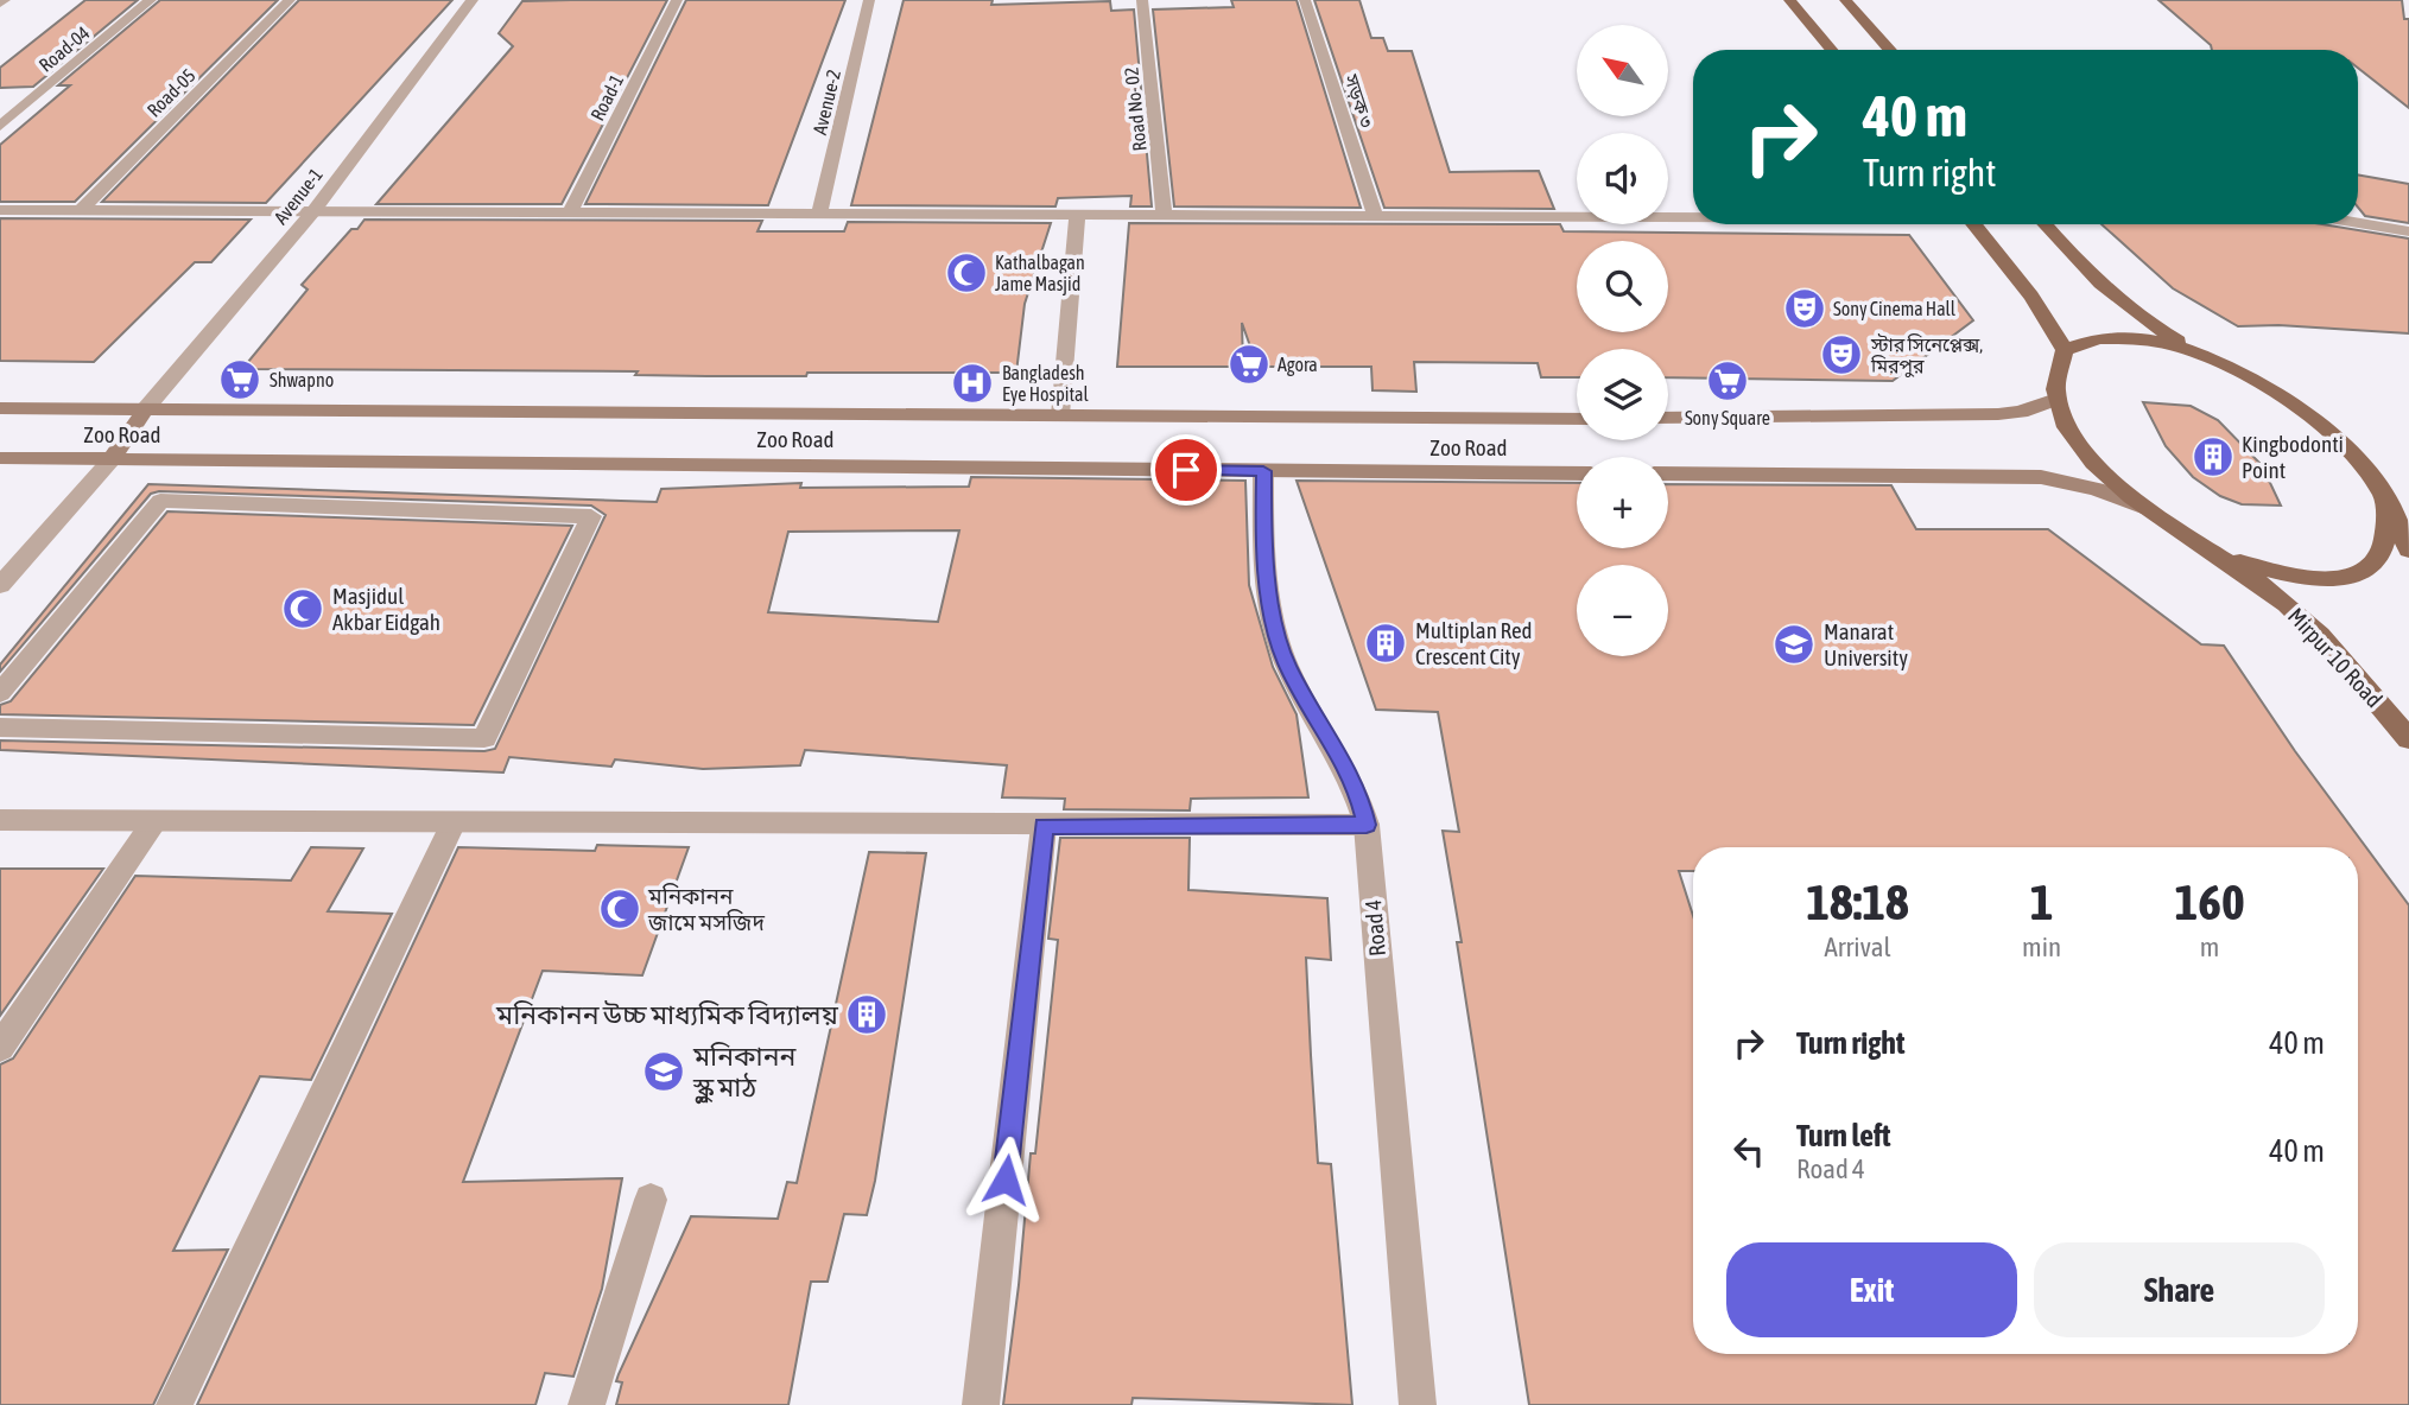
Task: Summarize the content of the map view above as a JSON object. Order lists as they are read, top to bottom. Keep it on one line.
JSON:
{"streets":{"main road":["Zoo Road","Mirpur 10 Road"],"street":["Road-04","Road-05","Road-1","সড়ক ৩","Avenue-2","Road No- 02","Avenue-1","Road 4"]},"crossings":[["Avenue-1","Zoo Road"],["Zoo Road","Road 4"]],"places":{"mosque":["Kathalbagan Jame Masjid","Masjidul Akbar Eidgah","মনিকানন জামে মসজিদ"],"theatre":["Sony Cinema Hall","স্টার সিনেপ্লেক্স, মিরপুর"],"supermarket":["Agora","Shwapno","Sony Square"],"hospital":["Bangladesh Eye Hospital"],"building":["Kingbodonti Point","Multiplan Red Crescent City","মনিকানন উচ্চ মাধ্যমিক বিদ্যালয়"],"school or university":["Manarat University","মনিকানন স্কুল মাঠ"]},"north":"top left","page":{"map_buttons":["+","−"],"turn":["40 m","Turn right"],"eta":["18:18","Arrival","1","min","160","m"],"list":[{"name":"Turn right","value":"40 m"},{"name":"Turn left","note":"Road 4","value":"40 m"}],"buttons":["Exit","Share"]}}
